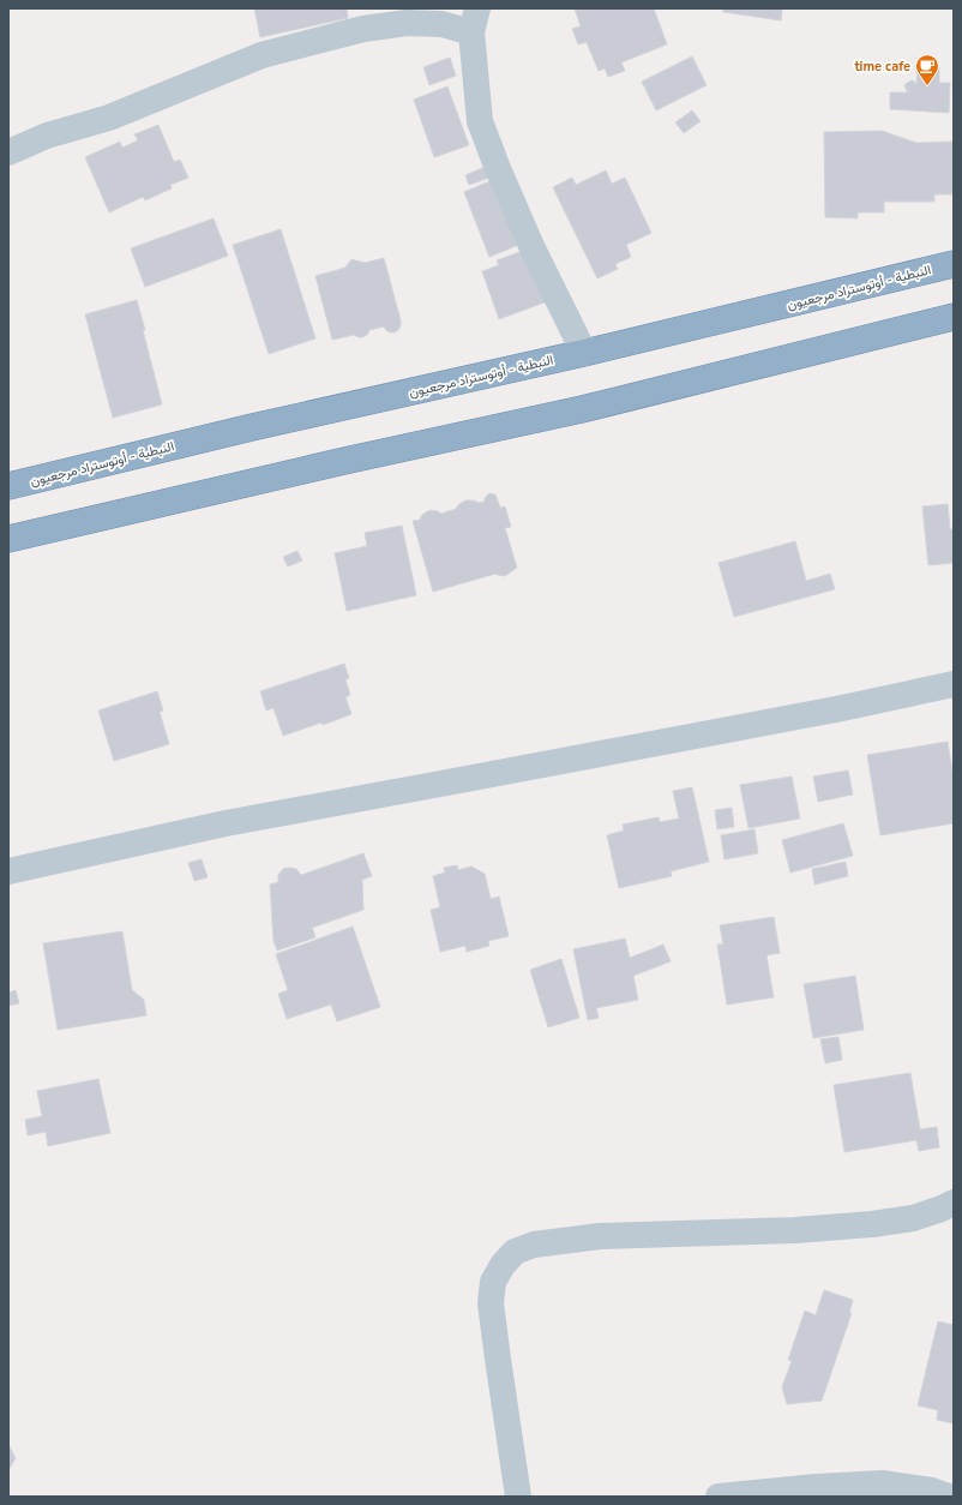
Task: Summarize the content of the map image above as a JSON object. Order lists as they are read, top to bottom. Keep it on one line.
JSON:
{"streets":{"highway":["النبطية - أوتوستراد مرجعيون"]},"places":{"cafe":["time cafe"]}}
